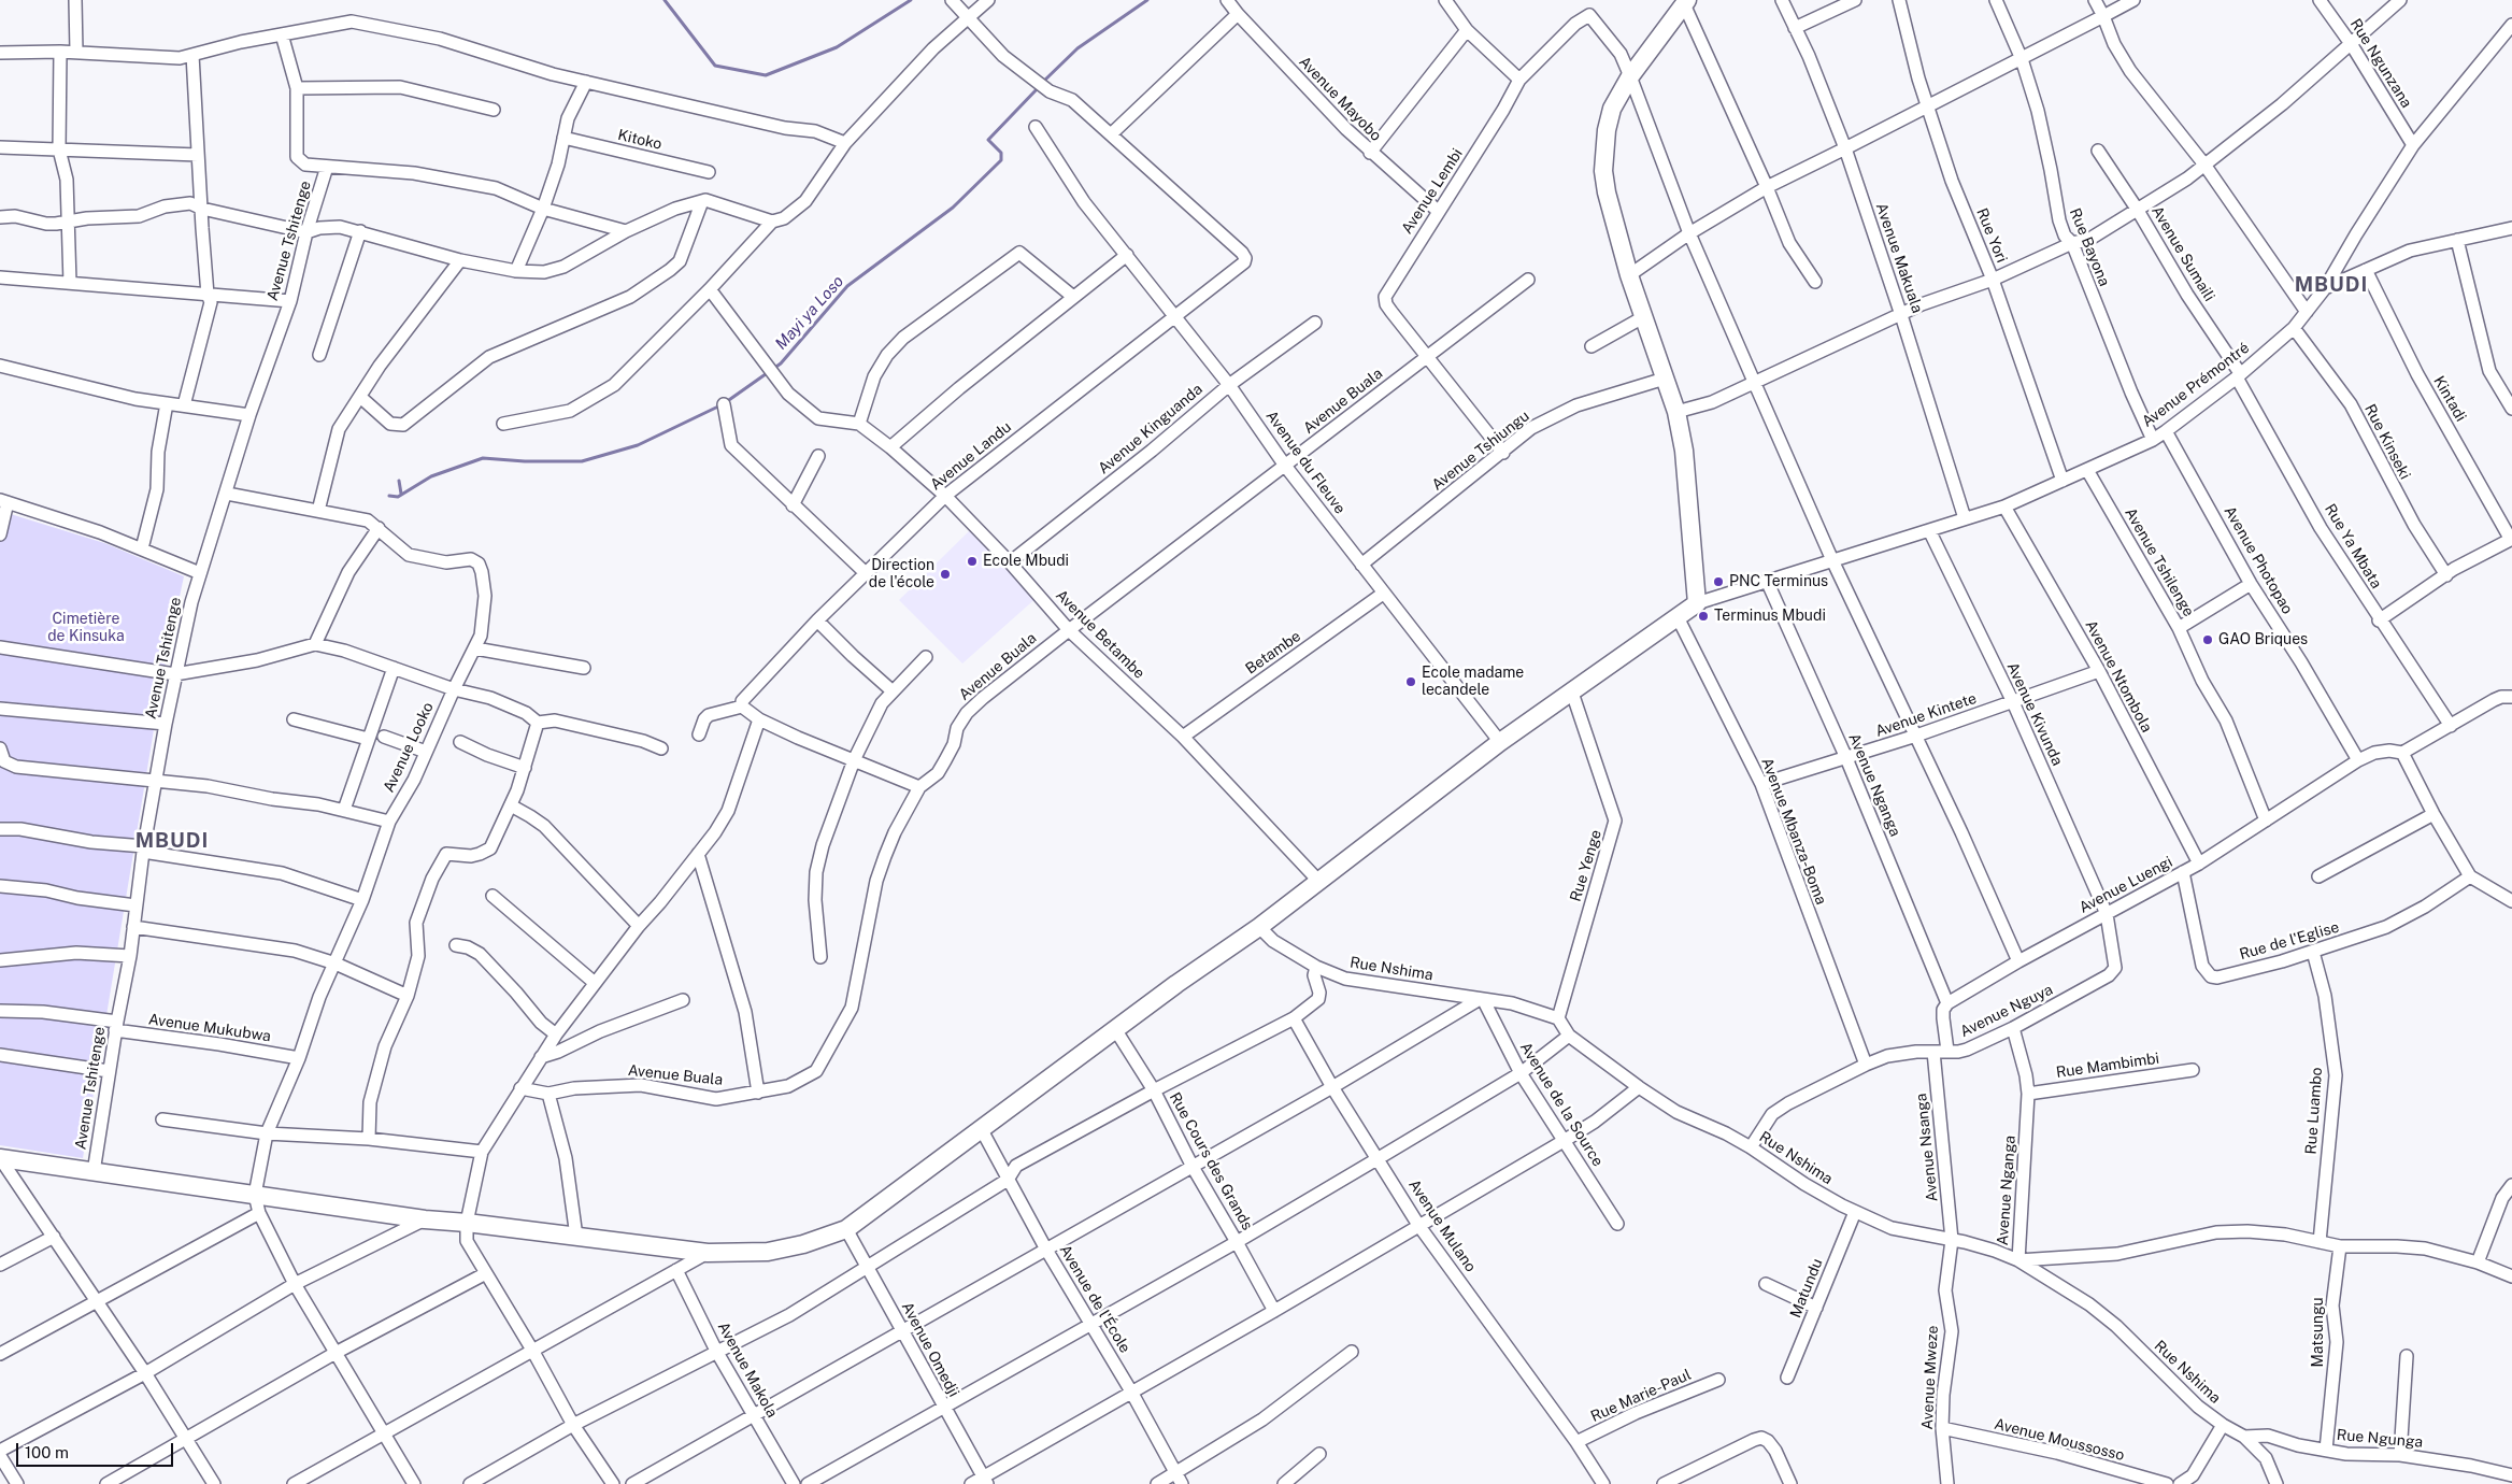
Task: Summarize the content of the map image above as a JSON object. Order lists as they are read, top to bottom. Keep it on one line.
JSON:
{"streets":{"street":["Rue Ngunzana","Avenue Mayobo","Kitoko","Avenue Lembi","Rue Yori","Avenue Tshitenge","Rue Bayona","Avenue Sumaili","Avenue Makuala","Avenue Prémontré","Kintadi","Avenue Buala","Avenue Kinguanda","Rue Kinseki","Avenue Tshiungu","Avenue Landu","Avenue du Fleuve","Rue Ya Mbata","Avenue Photopao","Avenue Tshilenge","Avenue Betambe","Betambe","Avenue Ntombola","Avenue Kivunda","Avenue Kintete","Avenue Looko","Avenue Nganga","Avenue Mbanza-Boma","Rue Yenge","Avenue Luengi","Rue de l'Eglise","Rue Nshima","Avenue Nguya","Avenue Mukubwa","Rue Mambimbi","Avenue de la Source","Rue Luambo","Avenue Nsanga","Rue Cours des Grands","Avenue Mulano","Matundu","Avenue de l'École","Matsungu","Avenue Omedji","Avenue Makola","Avenue Mweze","Rue Marie-Paul","Rue Ngunga","Avenue Moussosso"]},"crossings":[["Rue Ngunzana","Avenue Prémontré"],["Avenue Mayobo","Avenue Lembi"],["Avenue Lembi","Avenue Buala"],["Avenue Lembi","Avenue Tshiungu"],["Rue Yori","Avenue Prémontré"],["Avenue Tshitenge","Avenue Looko"],["Avenue Tshitenge","Avenue Mukubwa"],["Rue Bayona","Avenue Prémontré"],["Avenue Sumaili","Avenue Prémontré"],["Avenue Sumaili","Rue Ya Mbata"],["Avenue Makuala","Avenue Prémontré"],["Avenue Prémontré","Rue Kinseki"],["Avenue Prémontré","Rue Ya Mbata"],["Avenue Prémontré","Avenue Photopao"],["Avenue Prémontré","Avenue Tshilenge"],["Avenue Prémontré","Avenue Ntombola"],["Avenue Prémontré","Avenue Kivunda"],["Avenue Prémontré","Avenue Nganga"],["Avenue Buala","Avenue du Fleuve"],["Avenue Buala","Avenue Betambe"],["Avenue Kinguanda","Avenue du Fleuve"],["Avenue Kinguanda","Avenue Betambe"],["Avenue Tshiungu","Avenue du Fleuve"],["Avenue Landu","Avenue du Fleuve"],["Avenue Landu","Avenue Betambe"],["Avenue du Fleuve","Betambe"],["Avenue Photopao","Avenue Luengi"],["Avenue Tshilenge","Avenue Luengi"],["Avenue Betambe","Betambe"],["Avenue Ntombola","Avenue Kintete"],["Avenue Ntombola","Avenue Luengi"],["Avenue Kivunda","Avenue Kintete"],["Avenue Kivunda","Avenue Luengi"],["Avenue Kivunda","Avenue Nguya"],["Avenue Kintete","Avenue Nganga"],["Avenue Kintete","Avenue Mbanza-Boma"],["Avenue Looko","Avenue Mukubwa"],["Avenue Nganga","Avenue Luengi"],["Avenue Nganga","Rue Nshima"],["Avenue Nganga","Avenue Nguya"],["Avenue Nganga","Rue Mambimbi"],["Avenue Mbanza-Boma","Avenue Nguya"],["Rue Yenge","Rue Nshima"],["Avenue Luengi","Rue de l'Eglise"],["Avenue Luengi","Avenue Nguya"],["Rue de l'Eglise","Rue Luambo"],["Rue Nshima","Avenue Nguya"],["Rue Nshima","Avenue de la Source"],["Rue Nshima","Avenue Nsanga"],["Rue Nshima","Matundu"],["Rue Nshima","Avenue Mweze"],["Rue Nshima","Rue Ngunga"],["Avenue Nguya","Avenue Nsanga"],["Avenue Nsanga","Avenue Mweze"],["Avenue Mulano","Rue Marie-Paul"],["Matsungu","Rue Ngunga"],["Avenue Mweze","Avenue Moussosso"]],"districts":["MBUDI","MBUDI"],"water":["Mayi ya Loso"],"parks":["Cimetière de Kinsuka"],"places":["Ecole Mbudi","Direction de l'école","PNC Terminus","Terminus Mbudi","GAO Briques","Ecole madame lecandele"],"scale_bar":"100 m"}
